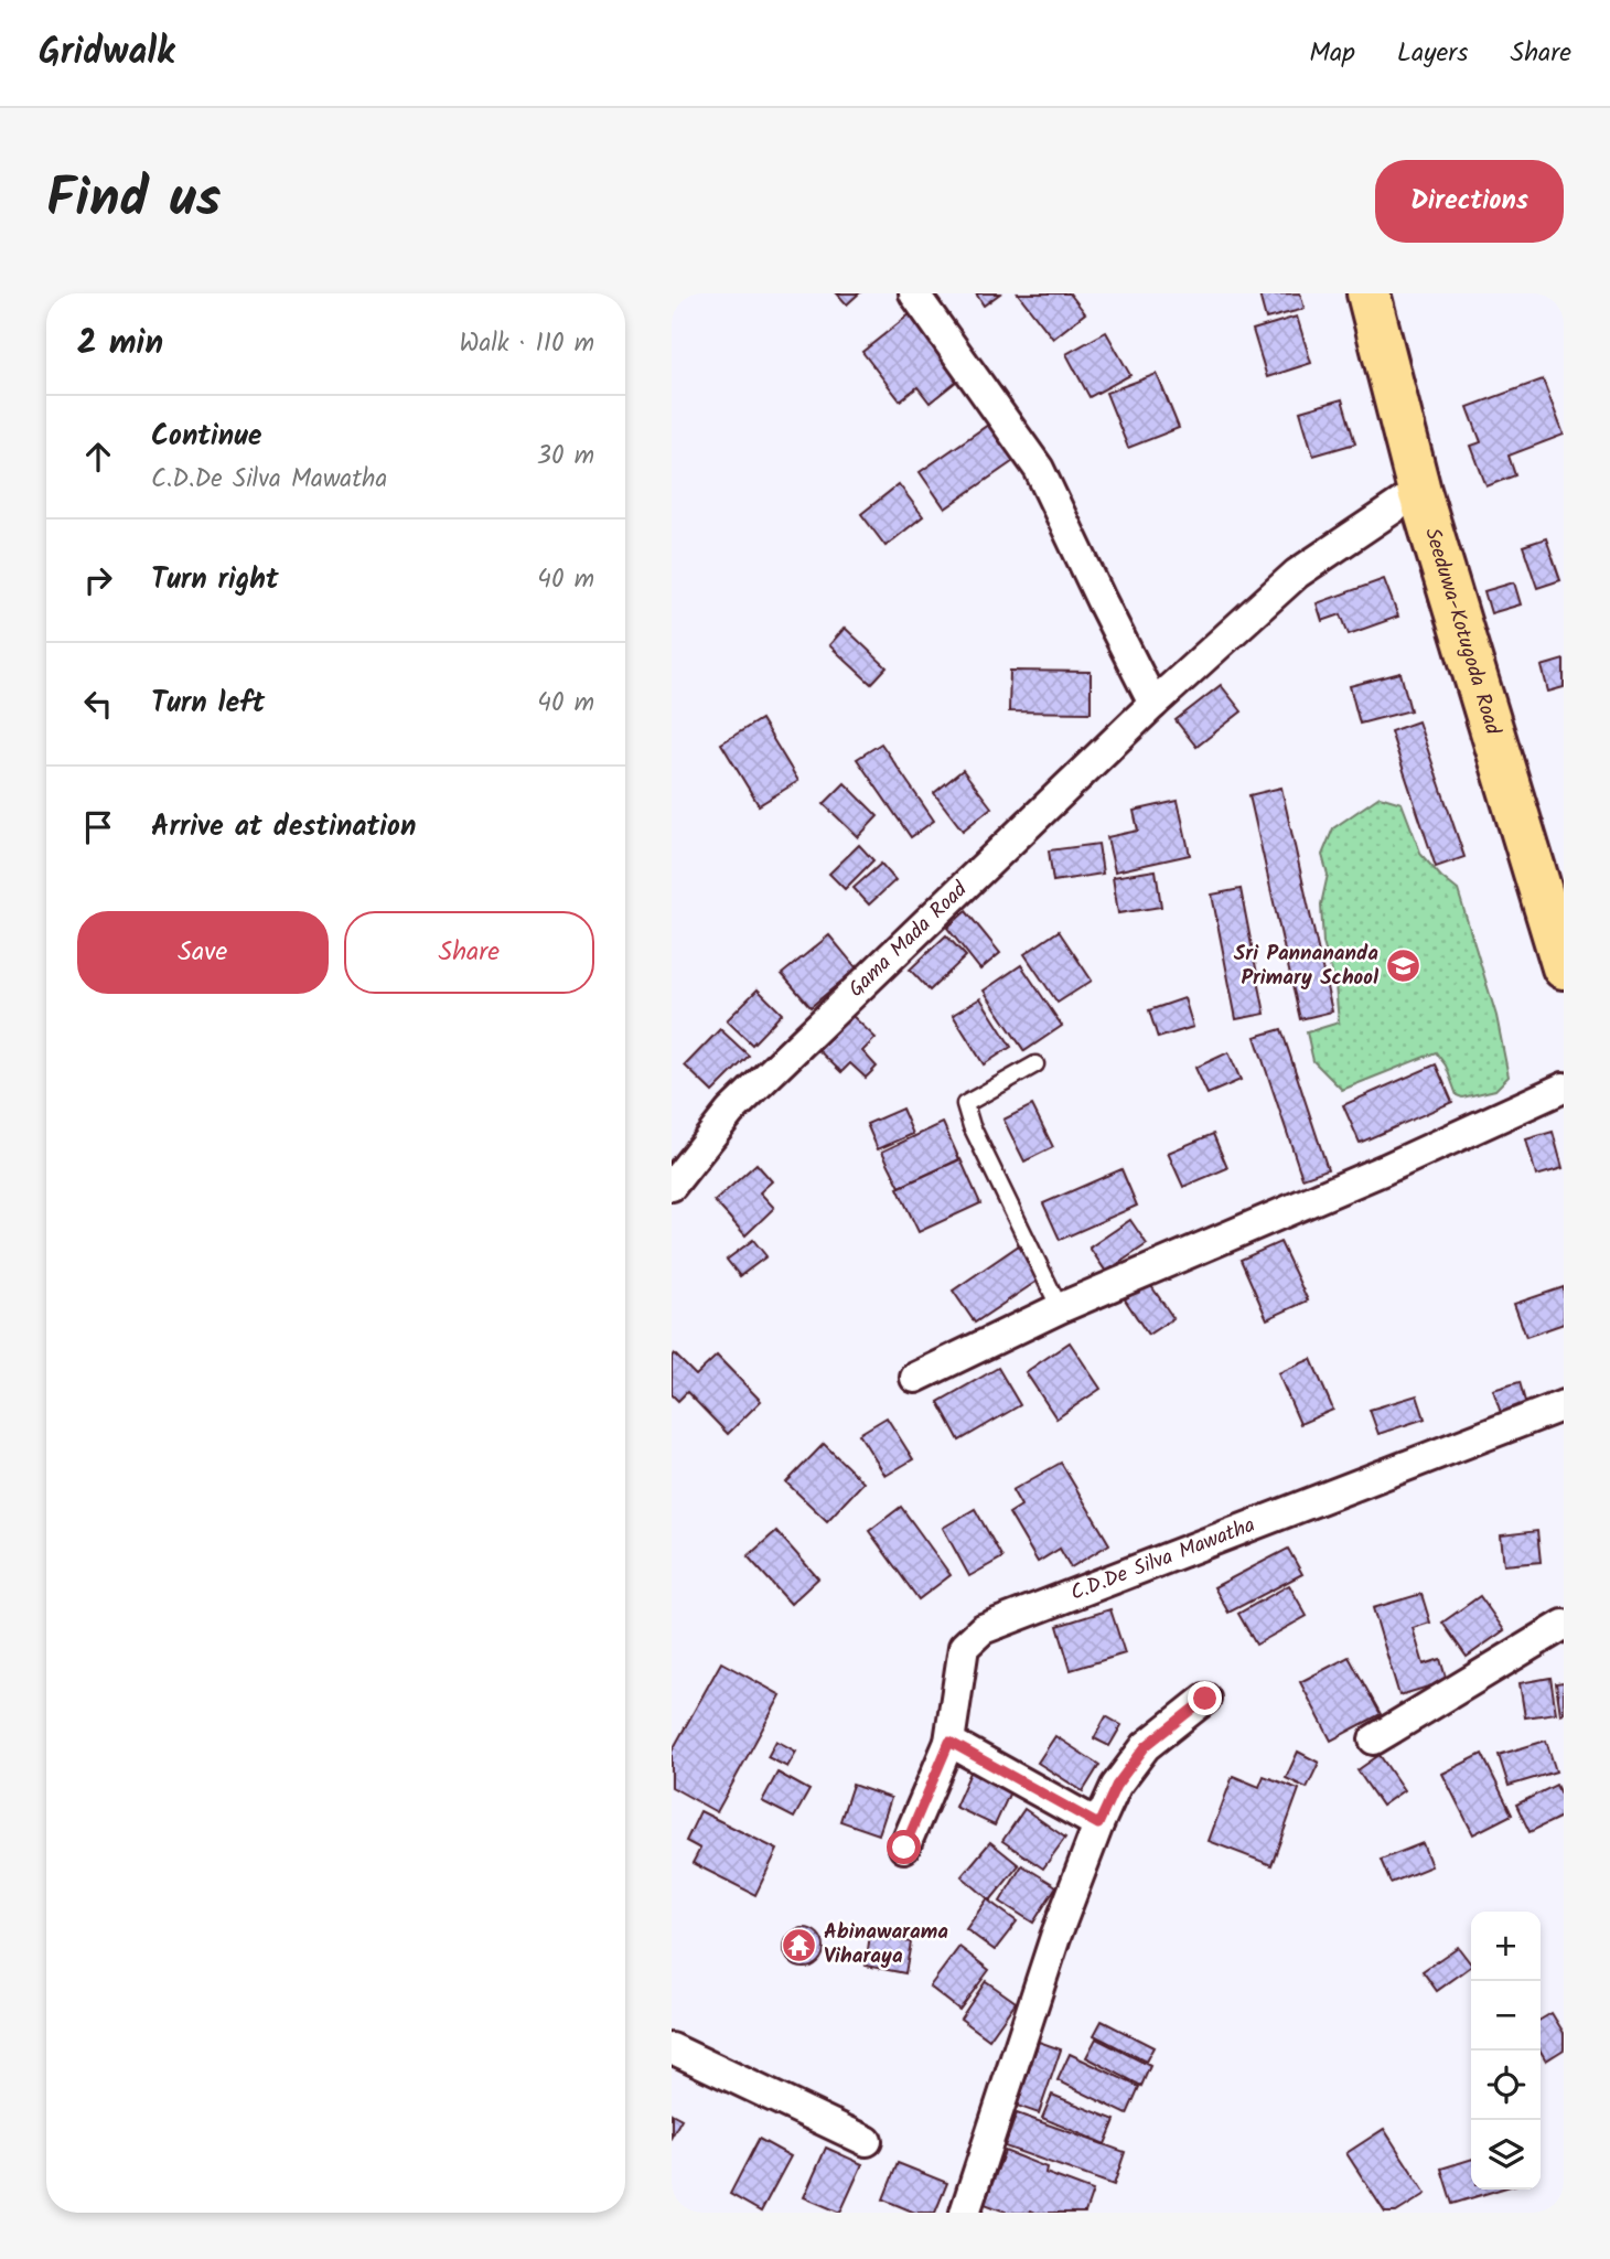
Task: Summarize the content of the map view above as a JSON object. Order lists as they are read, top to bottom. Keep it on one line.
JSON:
{"streets":{"main road":["Seeduwa-Kotugoda Road"],"street":["Gama Mada Road","C.D.De Silva Mawatha"]},"crossings":[["Seeduwa-Kotugoda Road","Gama Mada Road"]],"places":{"school or university":["Sri Pannananda Primary School"],"temple":["Abinawarama Viharaya"]},"page":{"header":"Gridwalk","nav":["Map","Layers","Share"],"title":"Find us","buttons":["Directions",["Save","Share"]],"heading":["2 min","Walk · 110 m"],"list":[["Continue","C.D.De Silva Mawatha","30 m"],["Turn right","40 m"],["Turn left","40 m"],"Arrive at destination"],"map_buttons":["+","−"]}}
